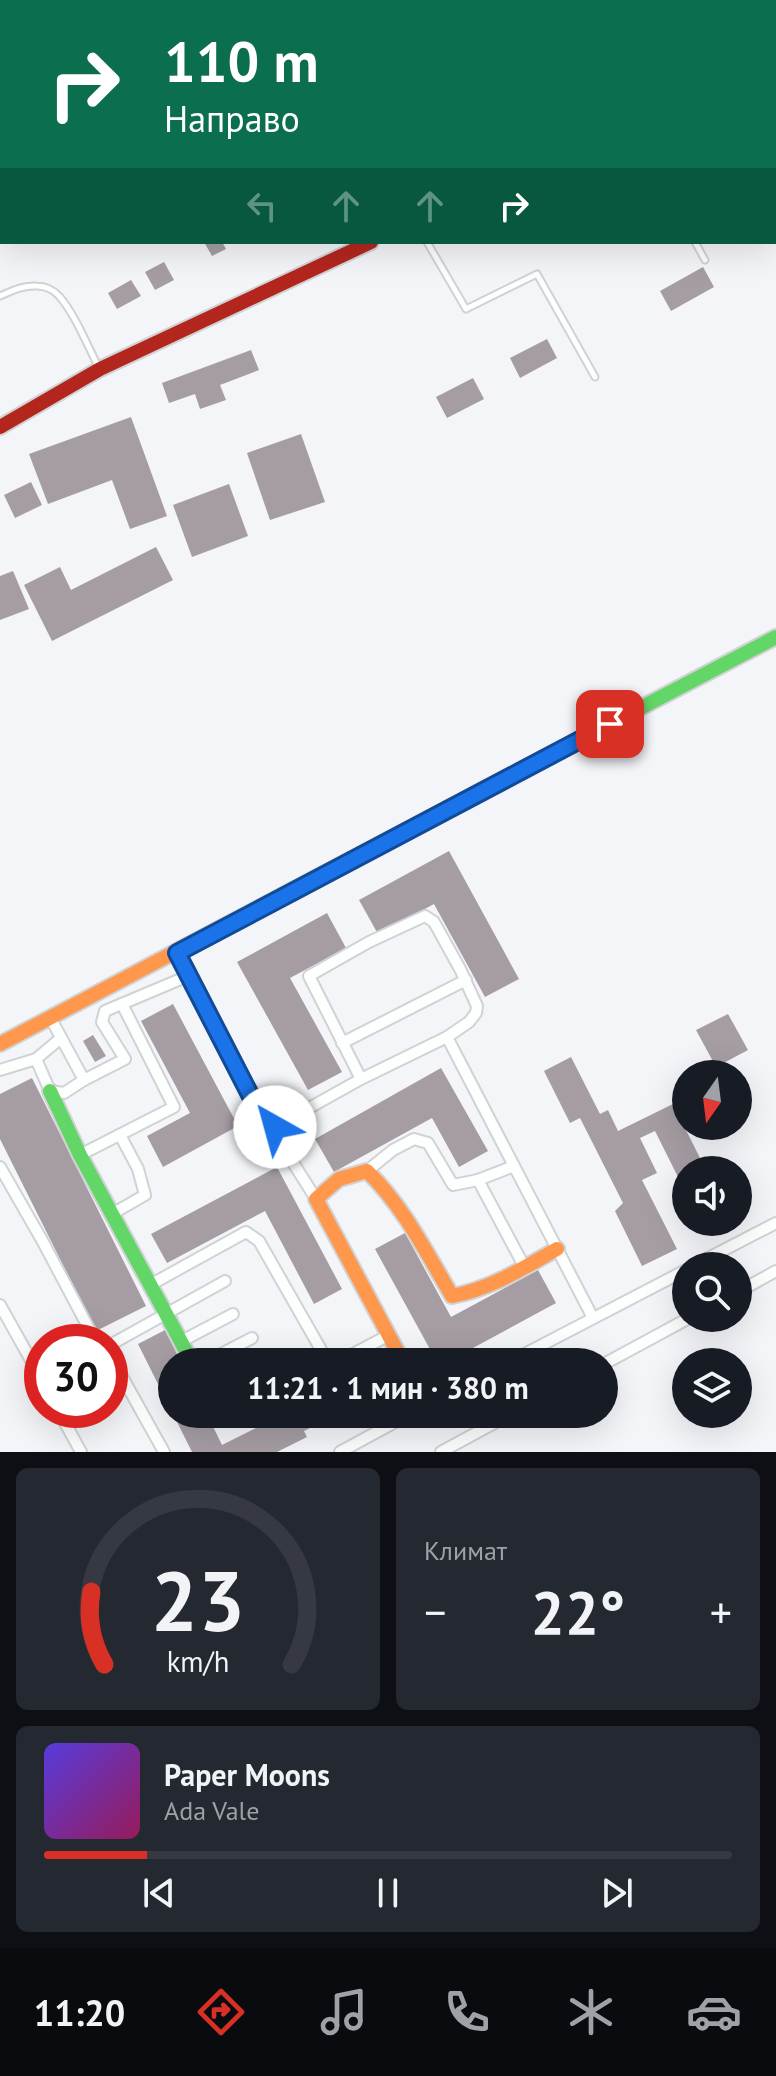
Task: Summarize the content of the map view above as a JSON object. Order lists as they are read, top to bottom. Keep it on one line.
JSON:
{"north":"bottom","page":{"turn":["110 m","Направо"],"limit":"30","trip":"11:21 · 1 мин · 380 m","tile":"Климат","heat":["−","22°","+"],"song":["Paper Moons","Ada Vale"],"tabs":"11:20","gauge":["23","km/h"]}}
